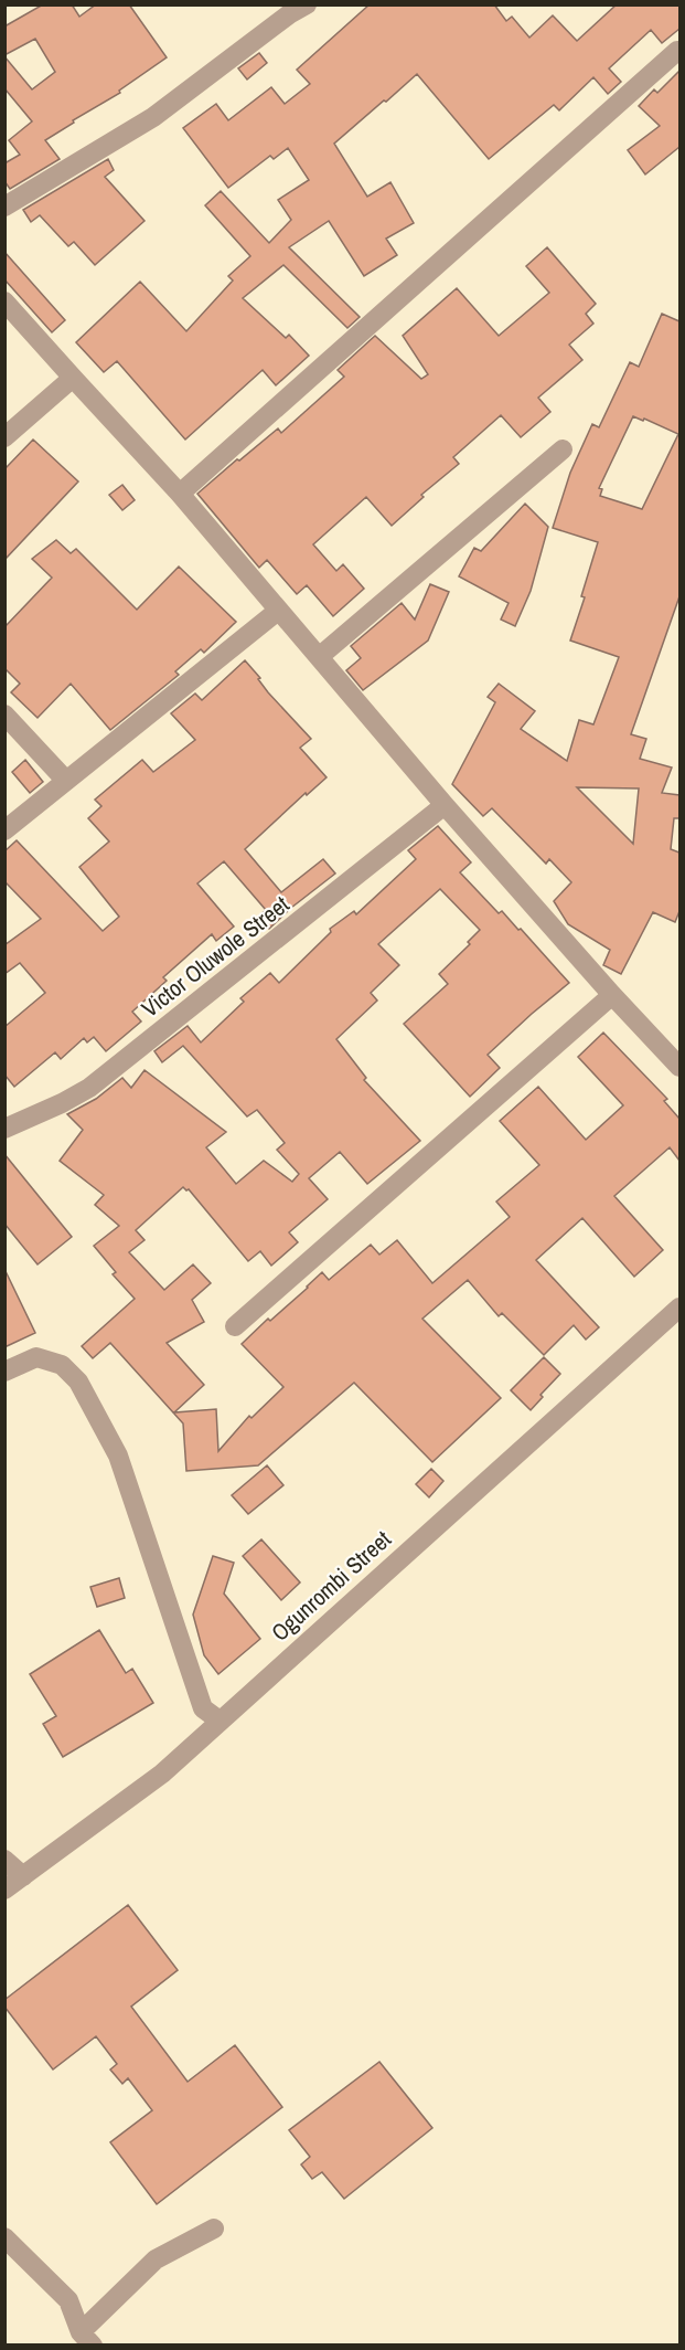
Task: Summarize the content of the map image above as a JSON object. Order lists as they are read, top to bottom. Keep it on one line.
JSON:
{"streets":{"street":["Victor Oluwole Street","Ogunrombi Street"]}}
